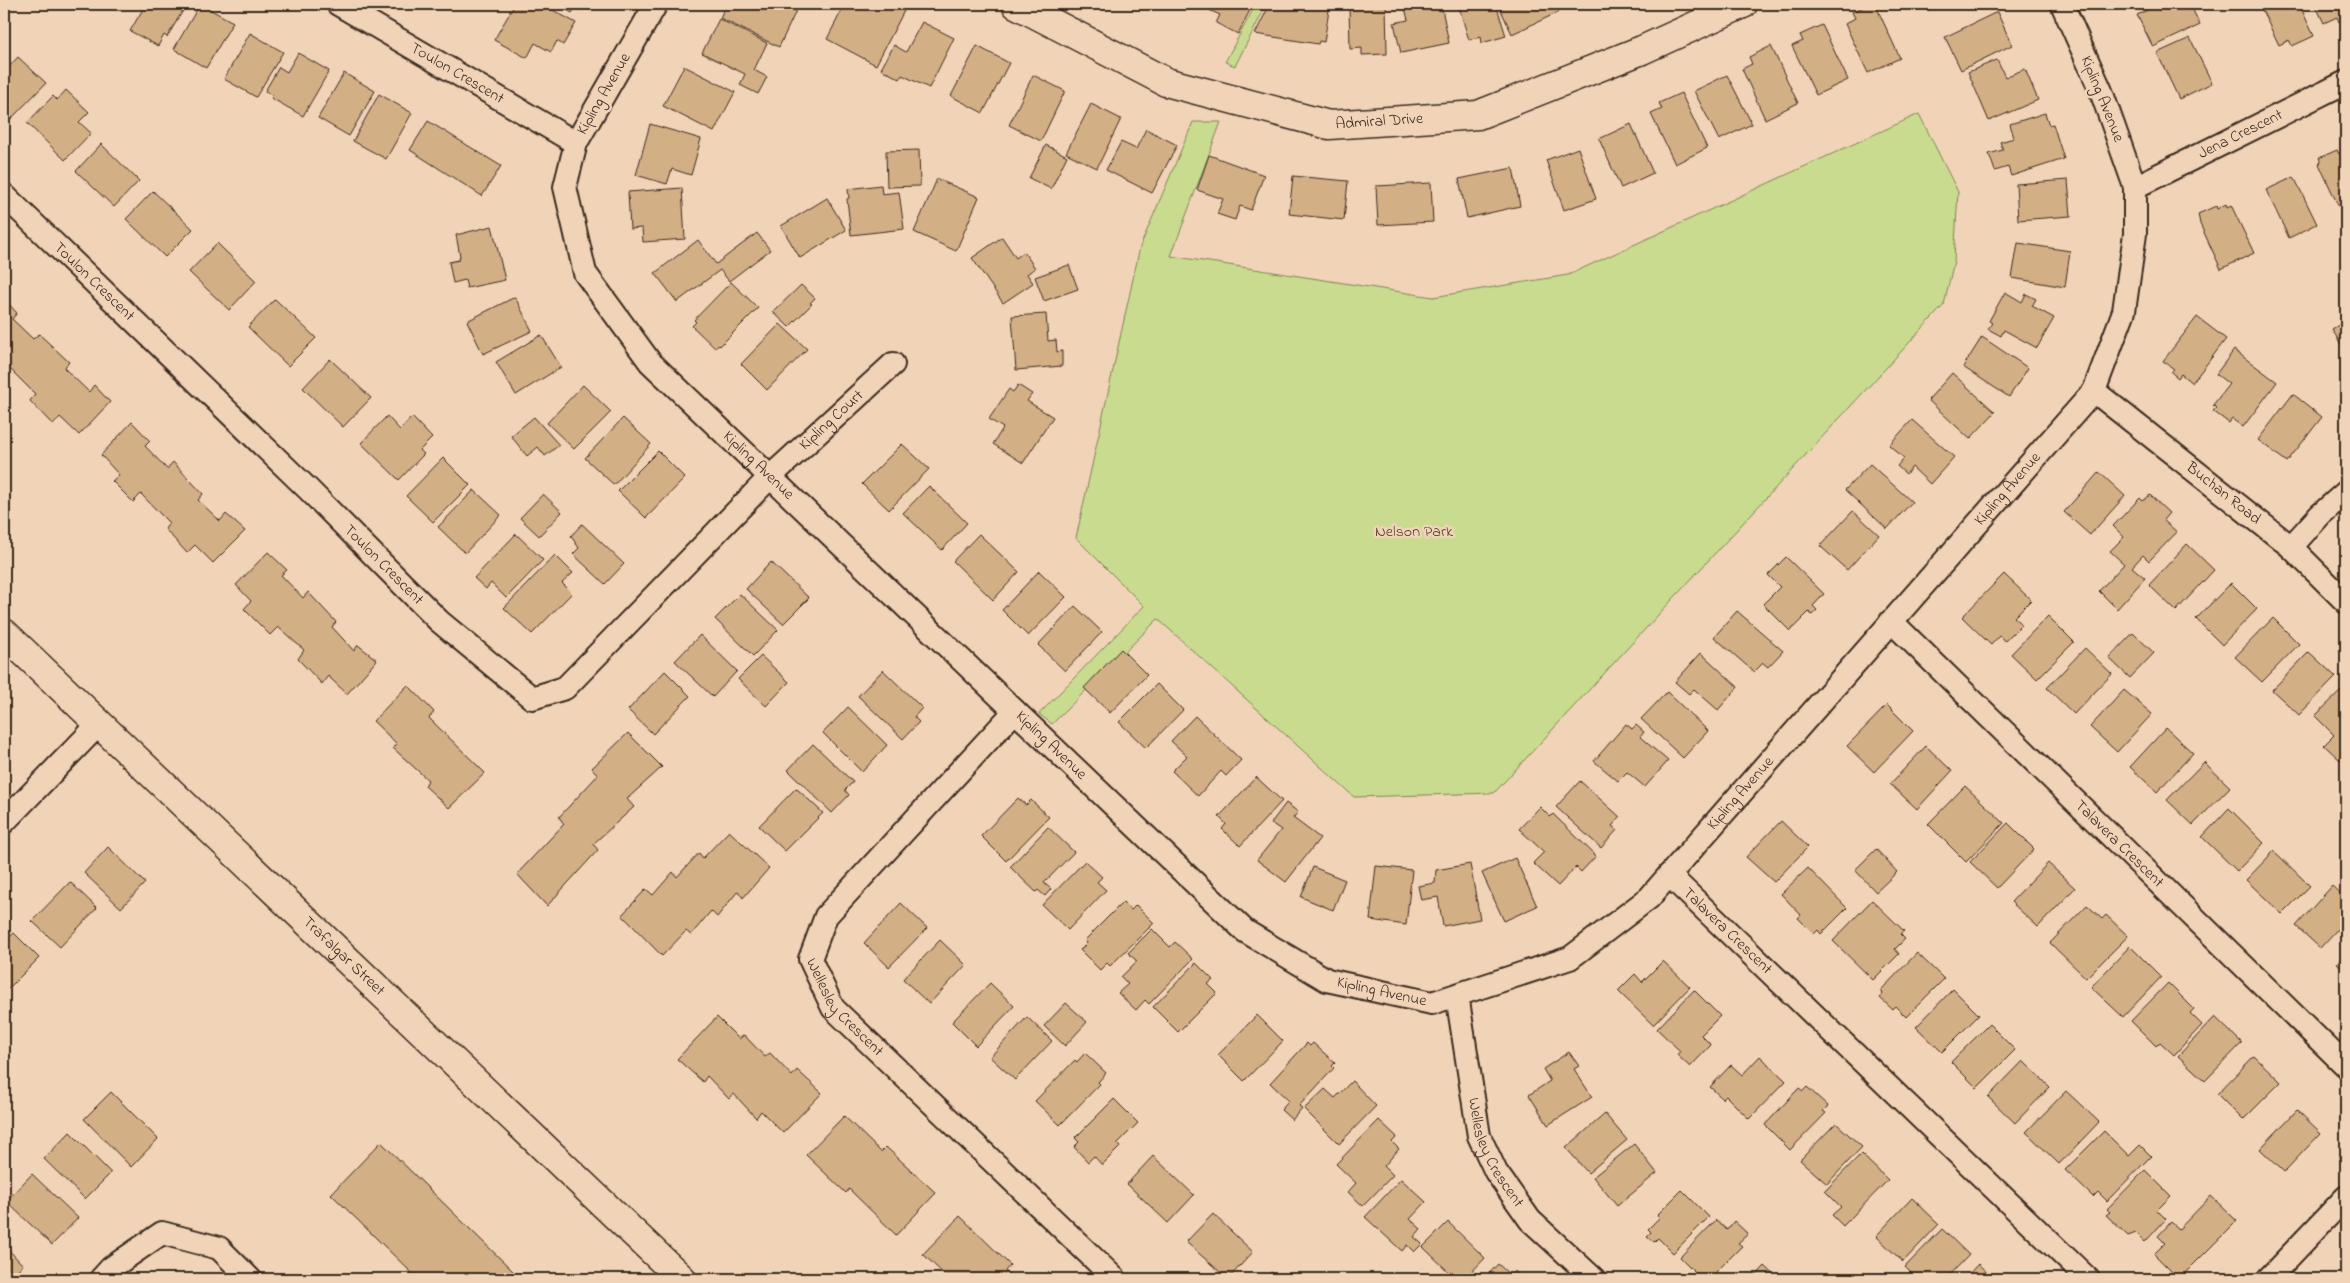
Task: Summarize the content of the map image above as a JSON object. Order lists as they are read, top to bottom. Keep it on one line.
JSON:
{"streets":{"main road":["Admiral Drive","Trafalgar Street"],"street":["Toulon Crescent","Kipling Avenue","Jena Crescent","Kipling Court","Buchan Road","Talavera Crescent","Wellesley Crescent"]},"crossings":[["Toulon Crescent","Kipling Avenue"],["Toulon Crescent","Kipling Court"],["Kipling Avenue","Jena Crescent"],["Kipling Avenue","Kipling Court"],["Kipling Avenue","Buchan Road"],["Kipling Avenue","Talavera Crescent"],["Kipling Avenue","Wellesley Crescent"]],"parks":["Nelson Park"]}
